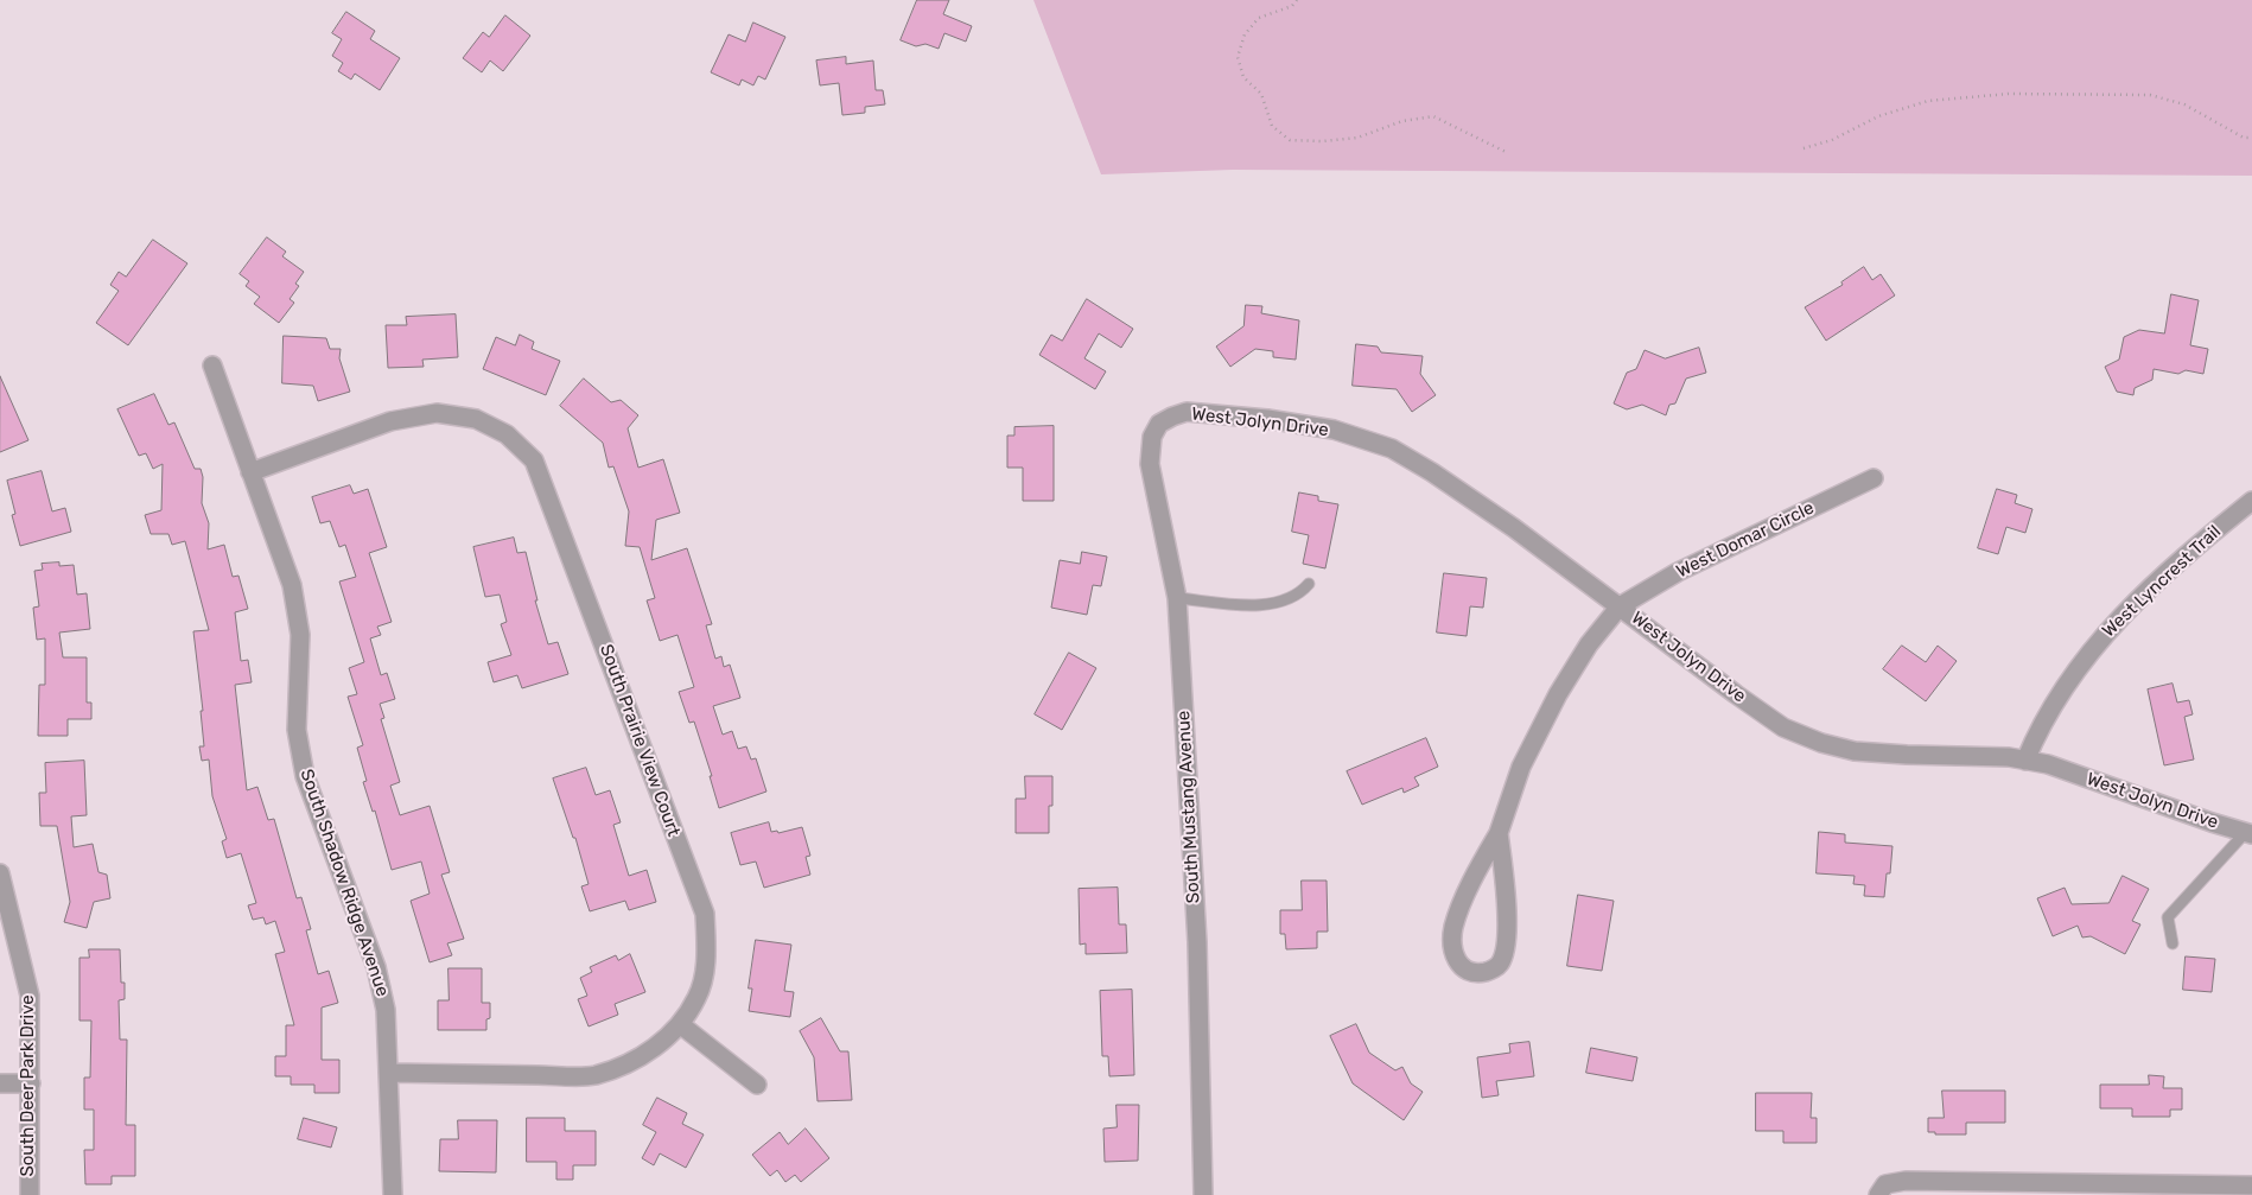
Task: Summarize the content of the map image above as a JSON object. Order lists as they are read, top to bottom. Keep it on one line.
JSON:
{"streets":{"street":["West Jolyn Drive","West Domar Circle","West Lyncrest Trail","South Prairie View Court","South Mustang Avenue","South Shadow Ridge Avenue","South Deer Park Drive"]},"crossings":[["West Jolyn Drive","West Domar Circle"],["West Jolyn Drive","West Lyncrest Trail"],["West Jolyn Drive","South Mustang Avenue"],["South Prairie View Court","South Shadow Ridge Avenue"]]}
